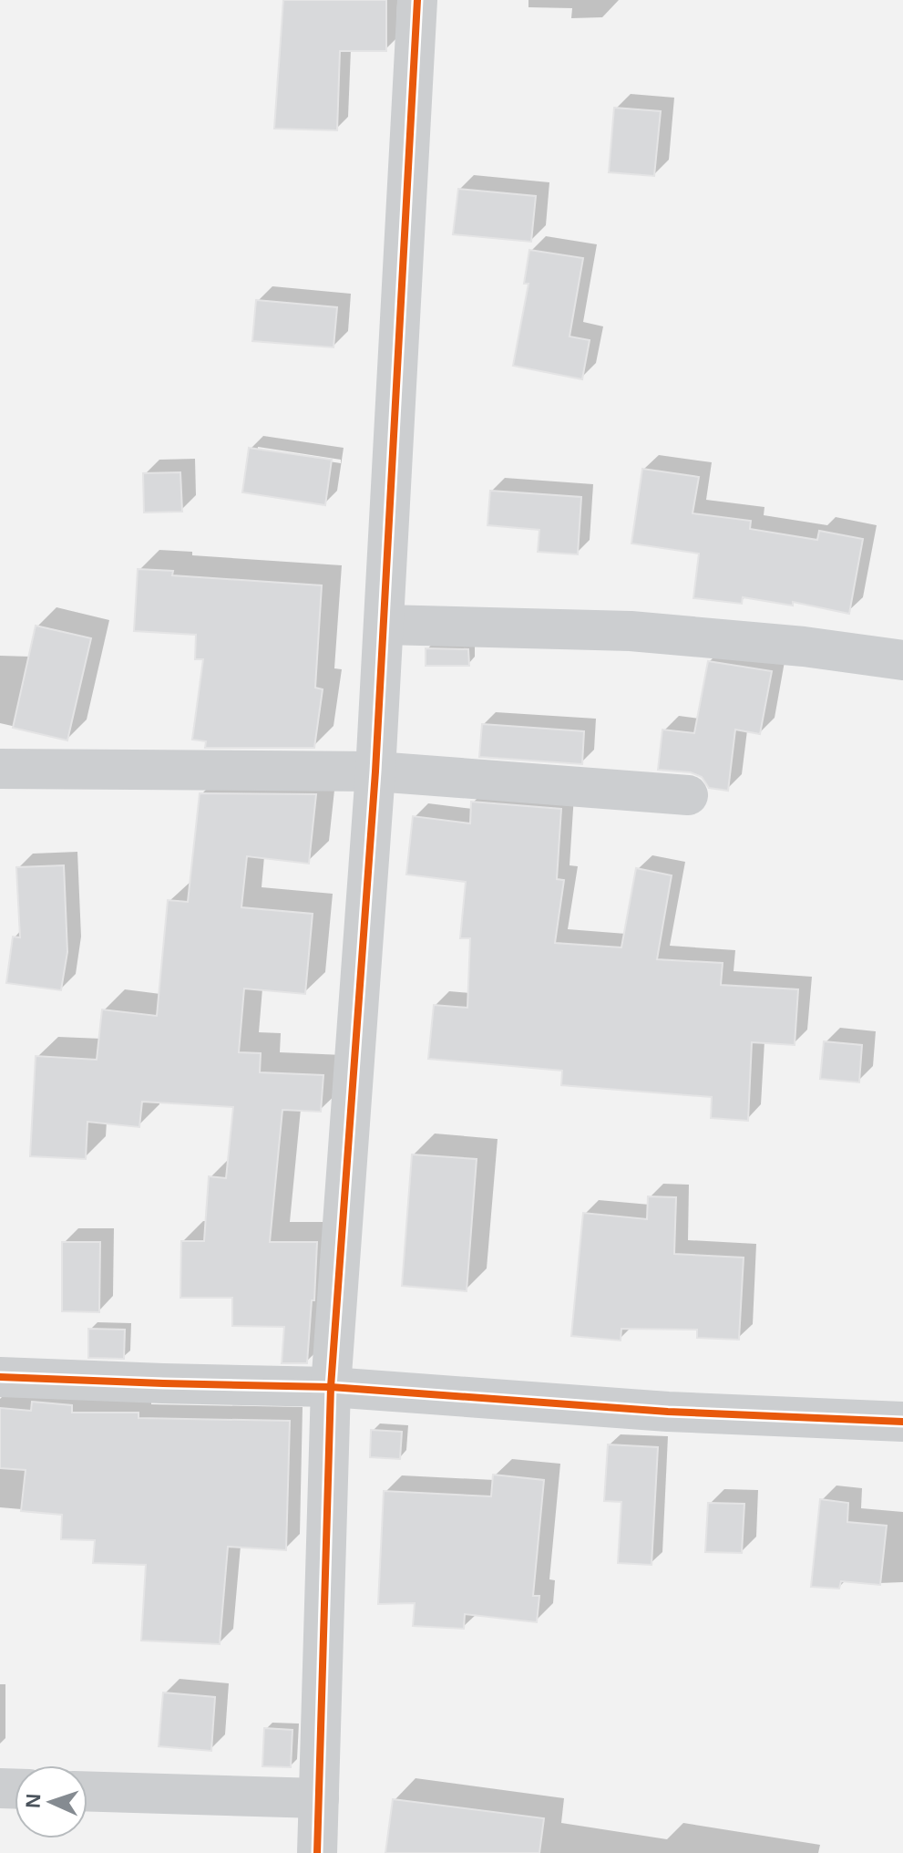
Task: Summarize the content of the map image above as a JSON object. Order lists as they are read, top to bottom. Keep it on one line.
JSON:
{"north":"left"}
